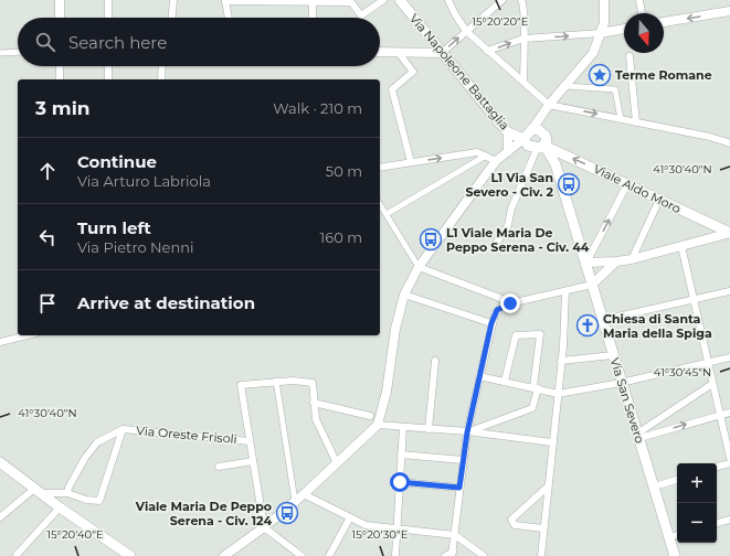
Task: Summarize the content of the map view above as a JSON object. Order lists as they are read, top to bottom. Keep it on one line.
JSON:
{"streets":{"main road":["Via Napoleone Battaglia","Viale Aldo Moro","Via San Severo"],"street":["Via Oreste Frisoli"]},"crossings":[["Via Napoleone Battaglia","Viale Aldo Moro"],["Via Napoleone Battaglia","Via San Severo"],["Viale Aldo Moro","Via San Severo"]],"one_way":["Viale Aldo Moro"],"places":{"place":["Terme Romane"],"bus stop":["L1 Via San Severo - Civ. 2","L1 Viale Maria De Peppo Serena - Civ. 44","Viale Maria De Peppo Serena - Civ. 124"],"church":["Chiesa di Santa Maria della Spiga"]},"north":"bottom","page":{"search":"Search here","heading":["3 min","Walk · 210 m"],"list":[["Continue","Via Arturo Labriola","50 m"],["Turn left","Via Pietro Nenni","160 m"],"Arrive at destination"],"map_buttons":["+","−"]},"coordinates":["15°20'20\"E","41°30'40\"N","41°30'45\"N","15°20'40\"E","15°20'30\"E"]}
